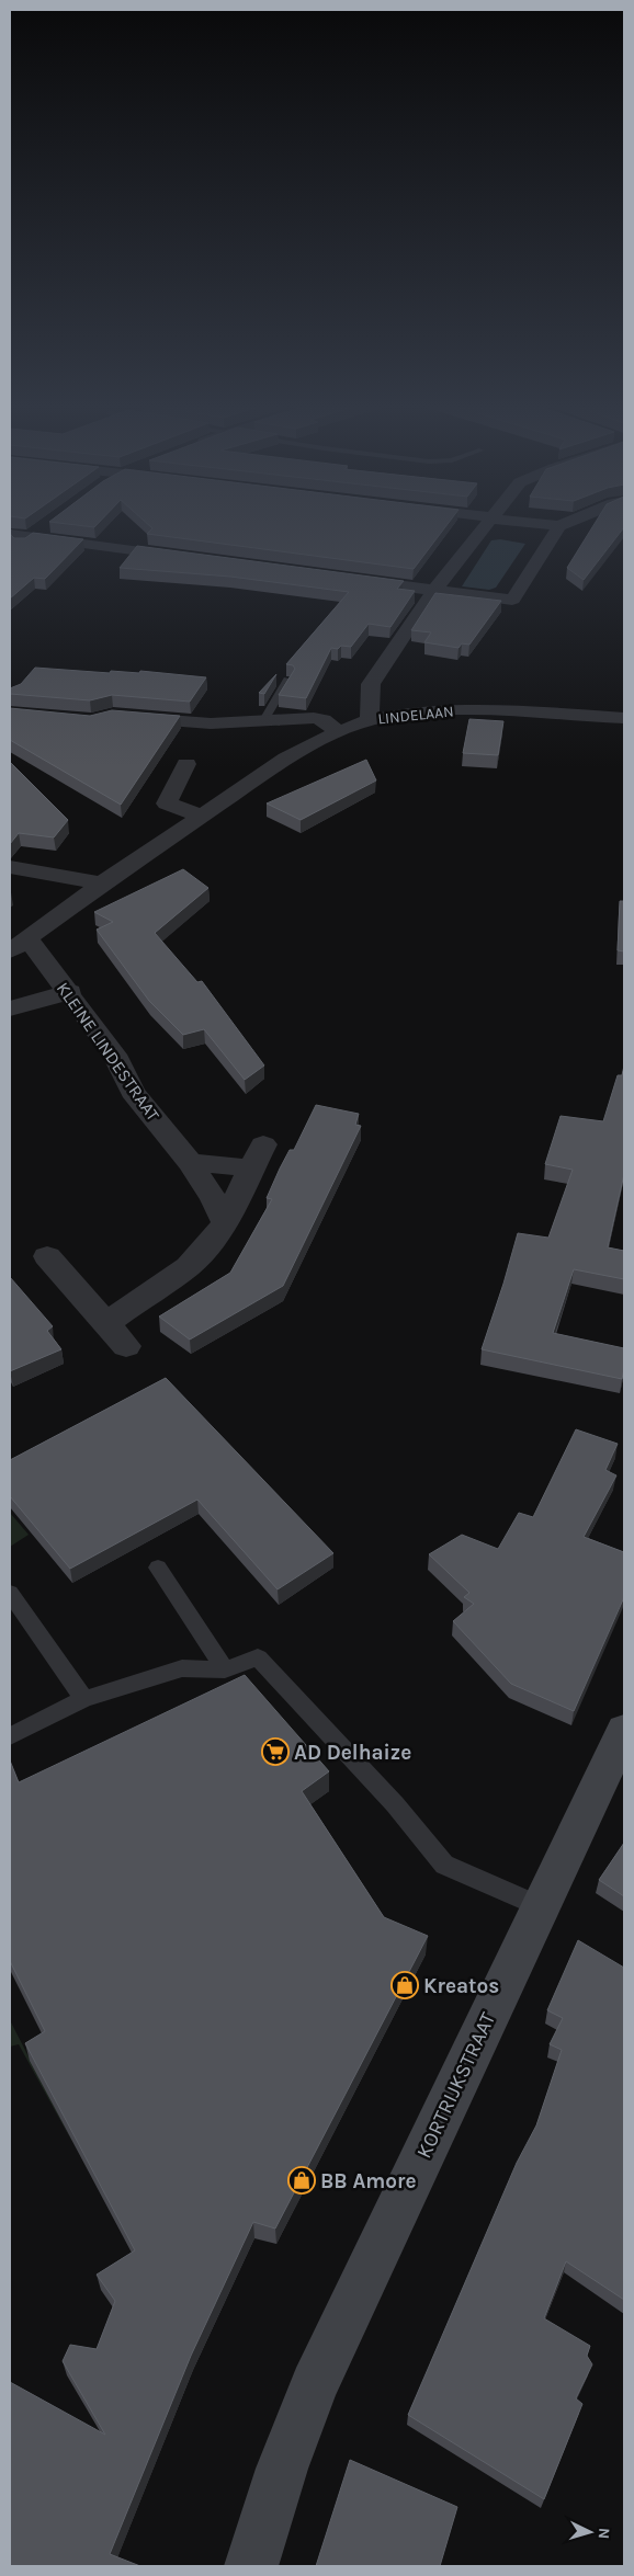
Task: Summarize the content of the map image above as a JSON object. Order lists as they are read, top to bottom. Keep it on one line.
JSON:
{"streets":{"main road":["KORTRIJKSTRAAT"],"street":["LINDELAAN","KLEINE LINDESTRAAT"]},"crossings":[["LINDELAAN","KLEINE LINDESTRAAT"]],"places":{"supermarket":["AD Delhaize"],"shop":["Kreatos","BB Amore"]},"north":"right"}
